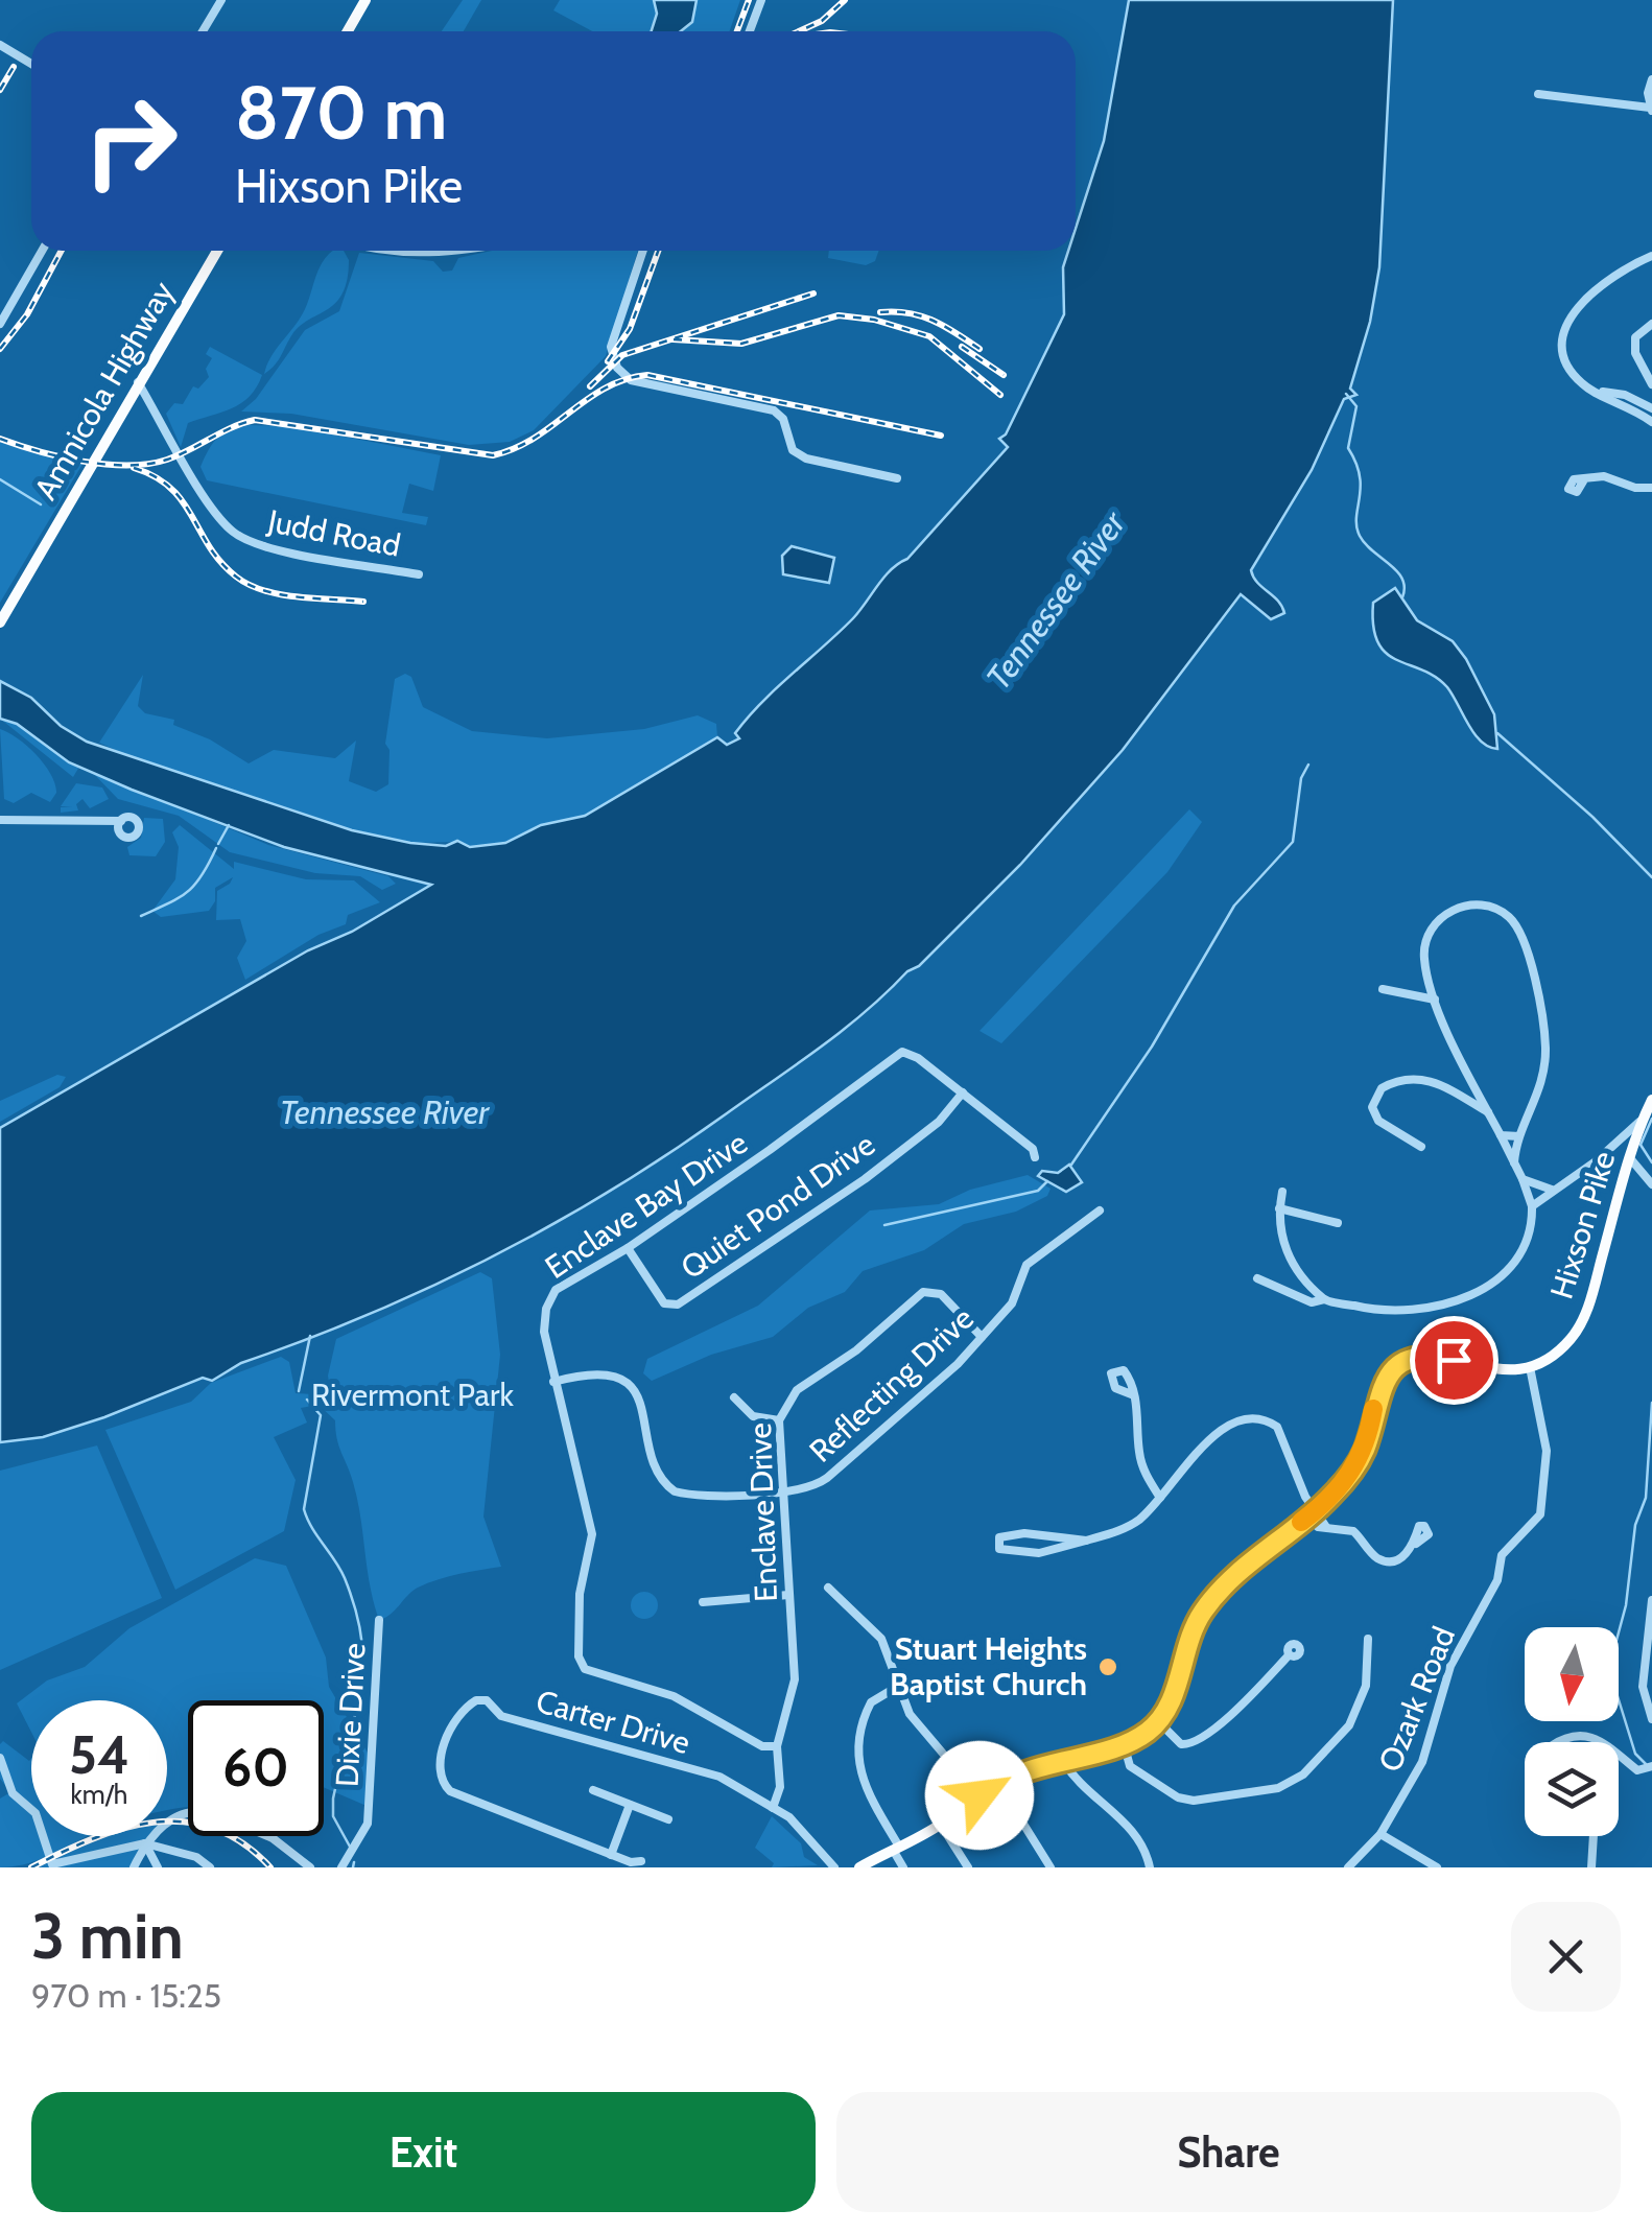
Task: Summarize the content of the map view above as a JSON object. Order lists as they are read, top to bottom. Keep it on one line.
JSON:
{"streets":{"main road":["Amnicola Highway","Hixson Pike"],"street":["Judd Road","Enclave Bay Drive","Quiet Pond Drive","Reflecting Drive","Enclave Drive","Ozark Road","Dixie Drive","Carter Drive"]},"crossings":[["Amnicola Highway","Judd Road"],["Enclave Bay Drive","Quiet Pond Drive"],["Enclave Bay Drive","Reflecting Drive"],["Enclave Bay Drive","Enclave Drive"],["Hixson Pike","Ozark Road"],["Reflecting Drive","Enclave Drive"],["Enclave Drive","Carter Drive"]],"water":["Tennessee River"],"parks":["Rivermont Park"],"places":["Stuart Heights Baptist Church"],"north":"bottom","page":{"turn":["870 m","Hixson Pike"],"speed":"54 km/h","limit":"60","heading":["3 min","970 m · 15:25"],"buttons":["Exit","Share"]}}
